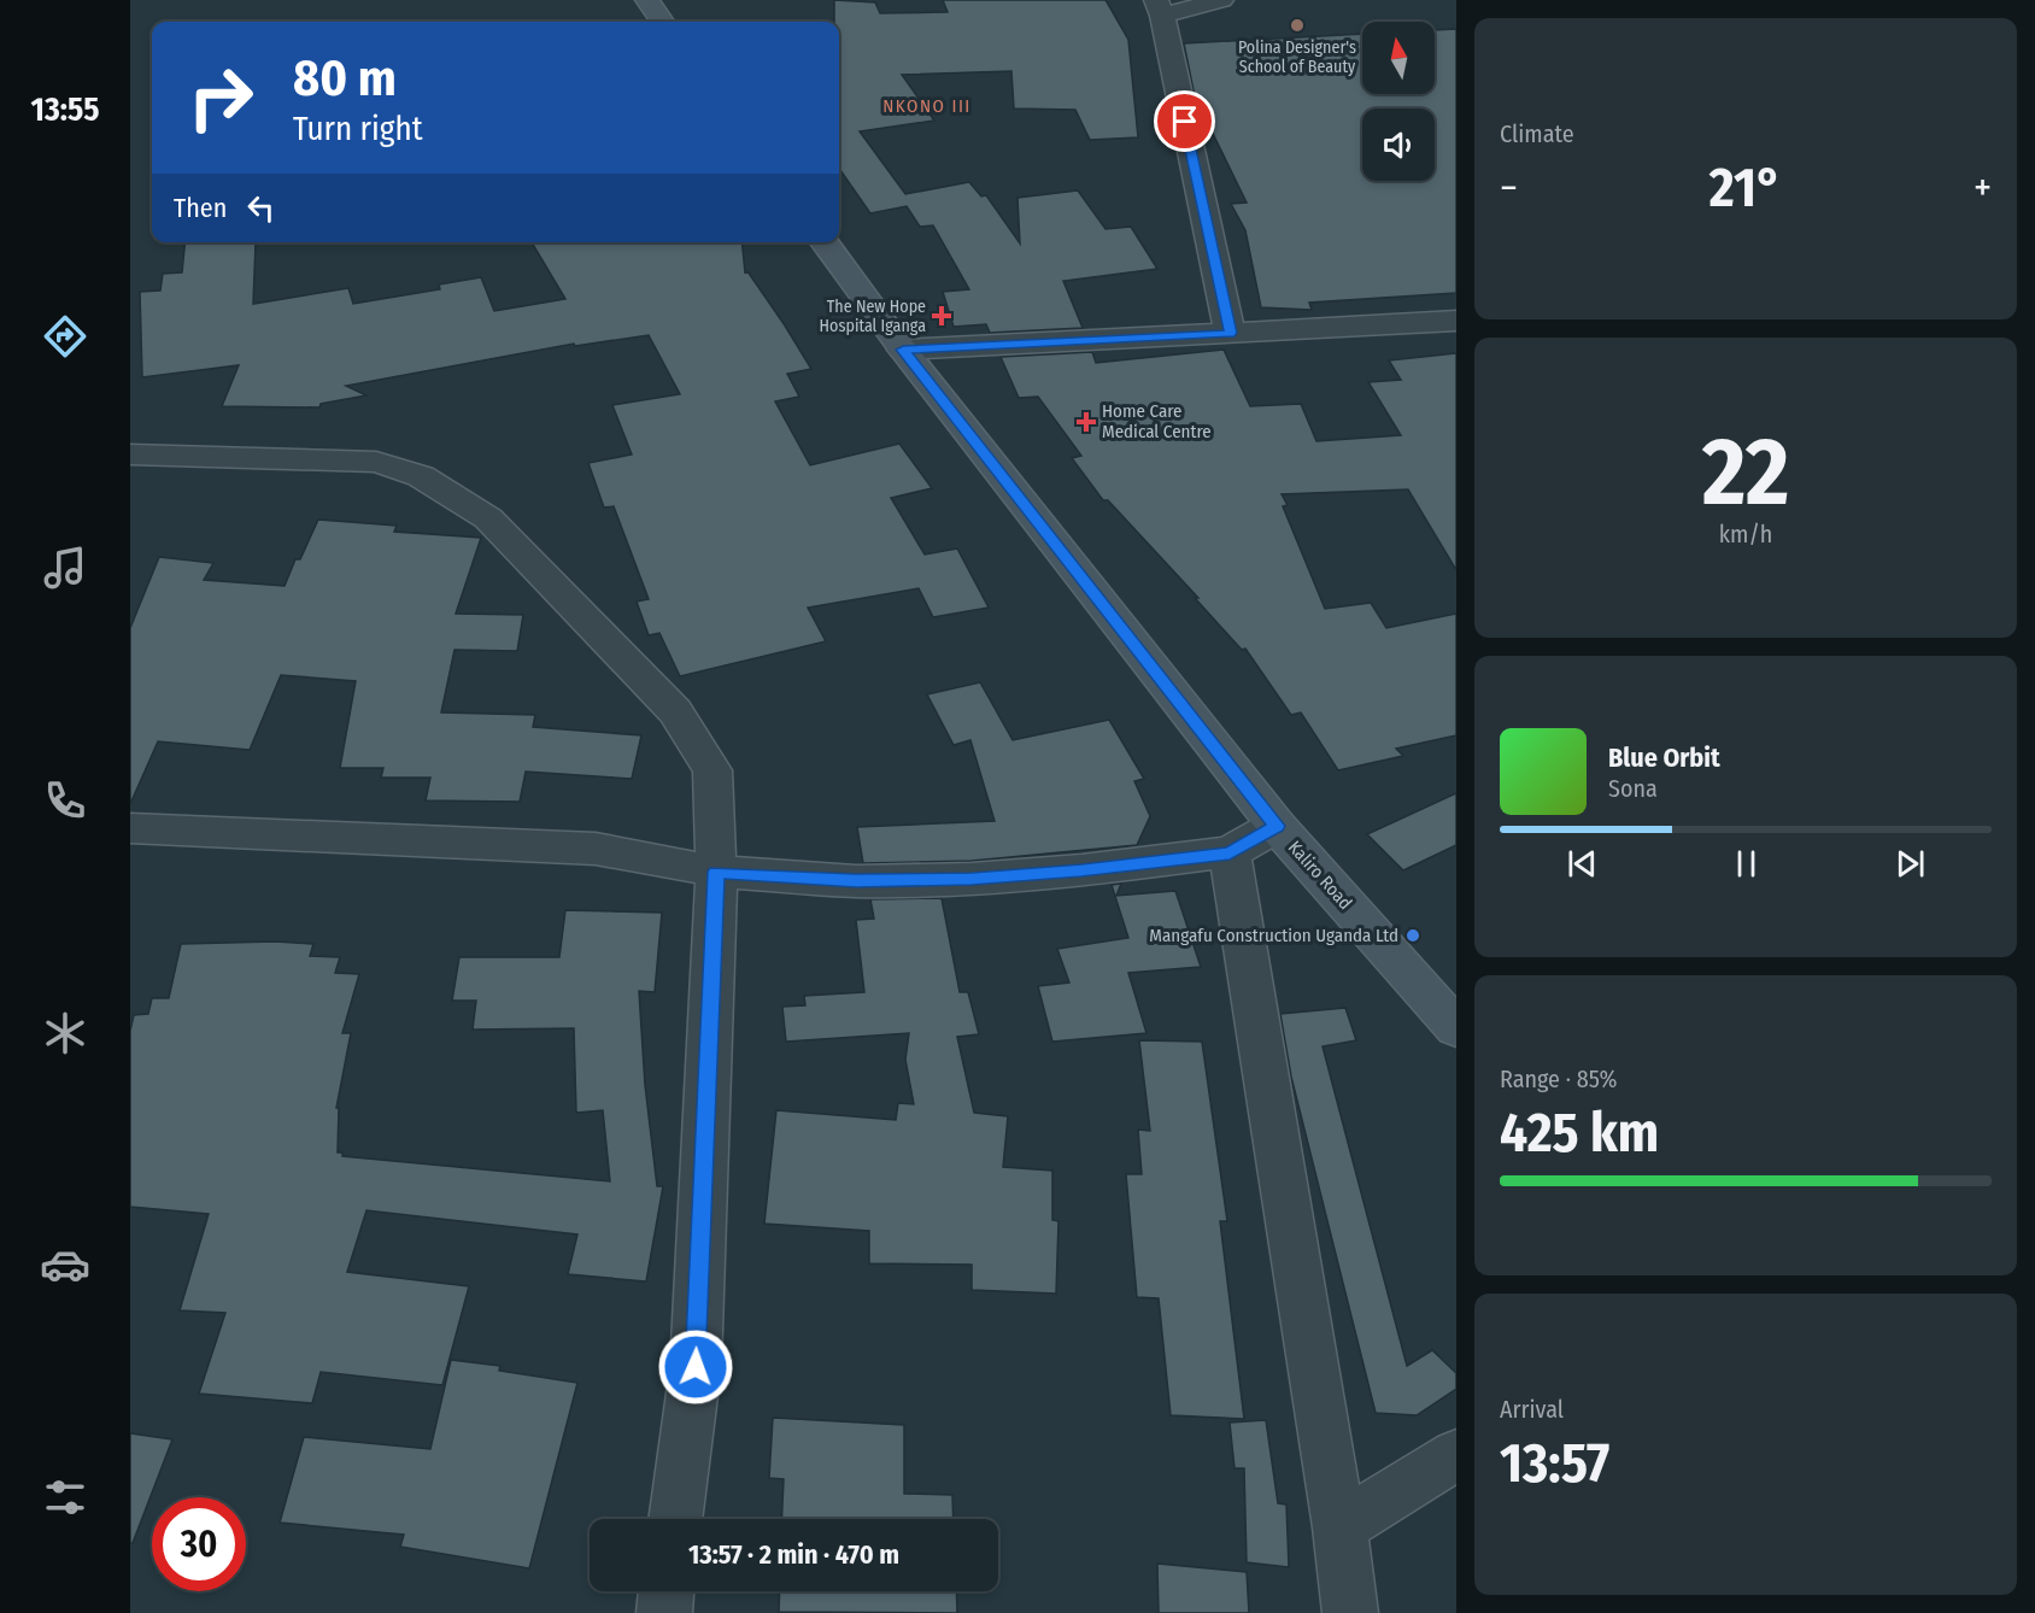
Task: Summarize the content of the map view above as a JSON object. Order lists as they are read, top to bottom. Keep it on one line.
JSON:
{"streets":{"main road":["Kaliro Road"]},"districts":["NKONO III"],"places":{"other":["Polina Designer's School of Beauty","Mangafu Construction Uganda Ltd"],"health":["The New Hope Hospital Iganga","Home Care Medical Centre"]},"north":"top","page":{"tabs":"13:55","tile":["Climate",["22","km/h"],["Range · 85%","425 km"],["Arrival","13:57"]],"turn":["80 m","Turn right"],"heat":["−","21°","+"],"then":"Then","song":["Blue Orbit","Sona"],"limit":"30","trip":"13:57 · 2 min · 470 m"}}
